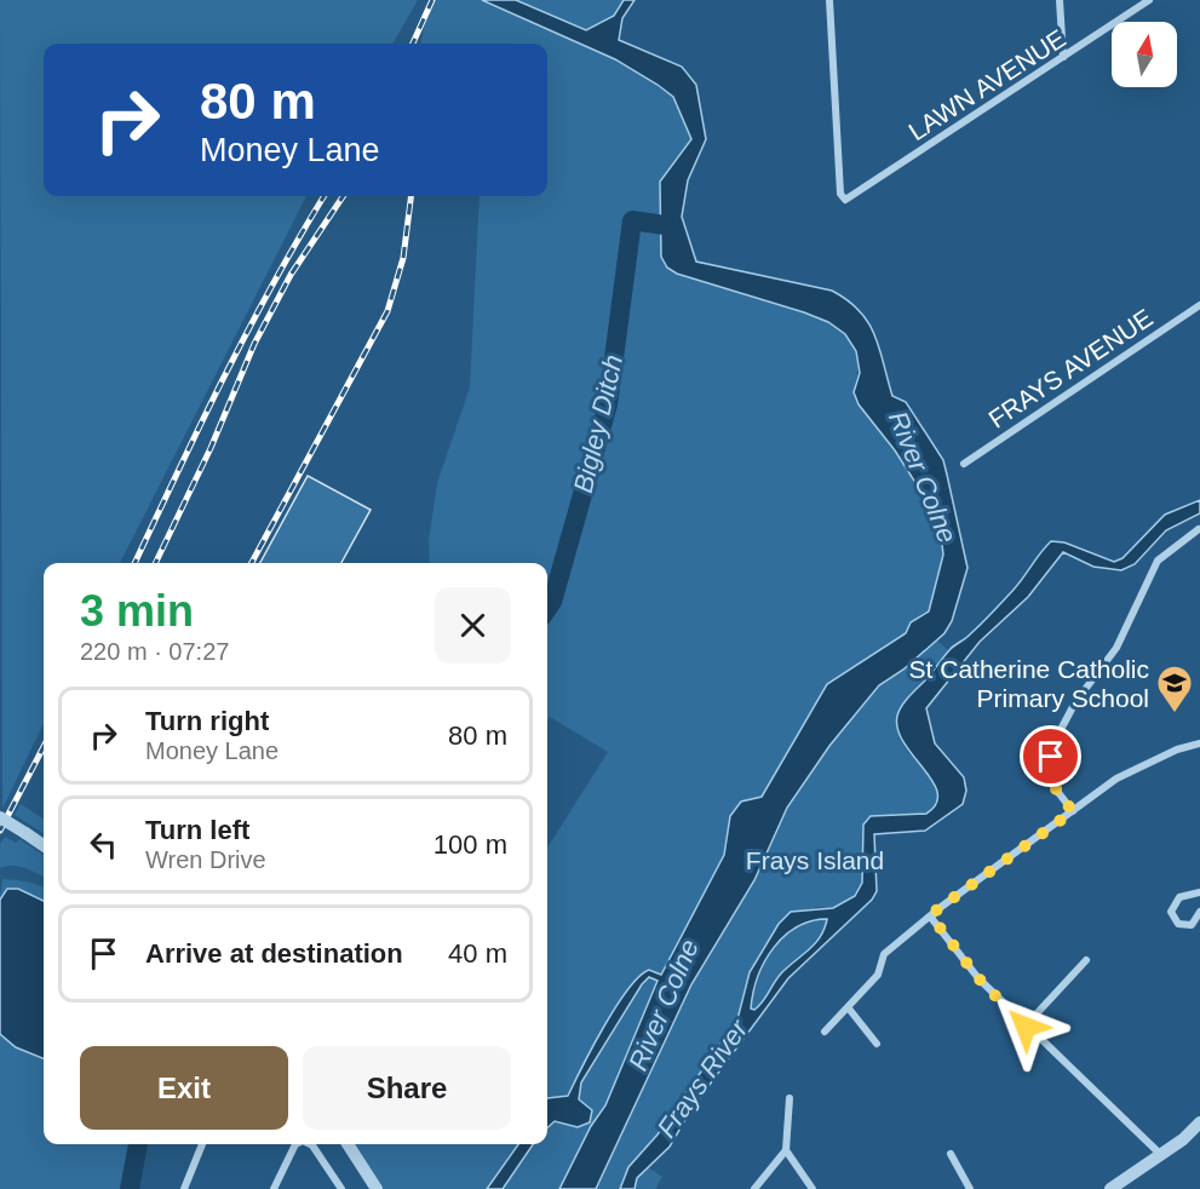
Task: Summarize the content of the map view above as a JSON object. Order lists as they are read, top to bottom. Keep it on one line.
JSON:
{"streets":{"street":["LAWN AVENUE","FRAYS AVENUE"]},"water":["Bigley Ditch","River Colne","Frays River"],"parks":["Frays Island"],"places":{"school or university":["St Catherine Catholic Primary School"]},"north":"top","page":{"turn":["80 m","Money Lane"],"heading":["3 min","220 m · 07:27"],"list":[{"name":"Turn right","note":"Money Lane","value":"80 m"},{"name":"Turn left","note":"Wren Drive","value":"100 m"},{"name":"Arrive at destination","value":"40 m"}],"buttons":["Exit","Share"]}}
